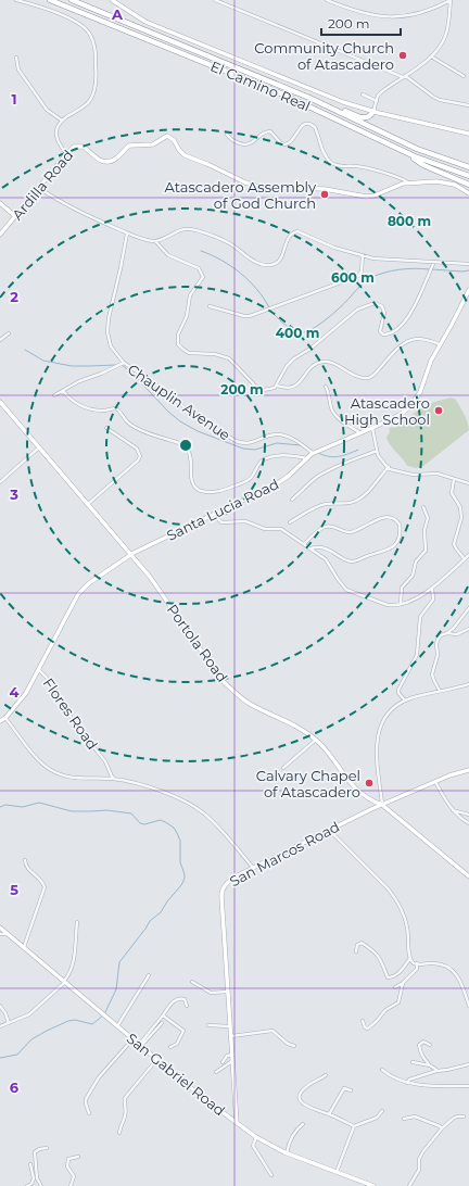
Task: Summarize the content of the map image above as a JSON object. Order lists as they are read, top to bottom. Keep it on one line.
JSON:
{"streets":{"highway":["El Camino Real"],"street":["Ardilla Road","Chauplin Avenue","Santa Lucia Road","Portola Road","Flores Road","San Marcos Road","San Gabriel Road"]},"crossings":[["Chauplin Avenue","Santa Lucia Road"],["Santa Lucia Road","Portola Road"],["Santa Lucia Road","Flores Road"],["Portola Road","San Marcos Road"],["San Marcos Road","San Gabriel Road"]],"places":["Community Church of Atascadero","Atascadero Assembly of God Church","Atascadero High School","Calvary Chapel of Atascadero"],"scale_bar":"200 m","grid":{"columns":["A"],"rows":["1","2","3","4","5","6"]},"rings":["800 m","600 m","400 m","200 m"]}
